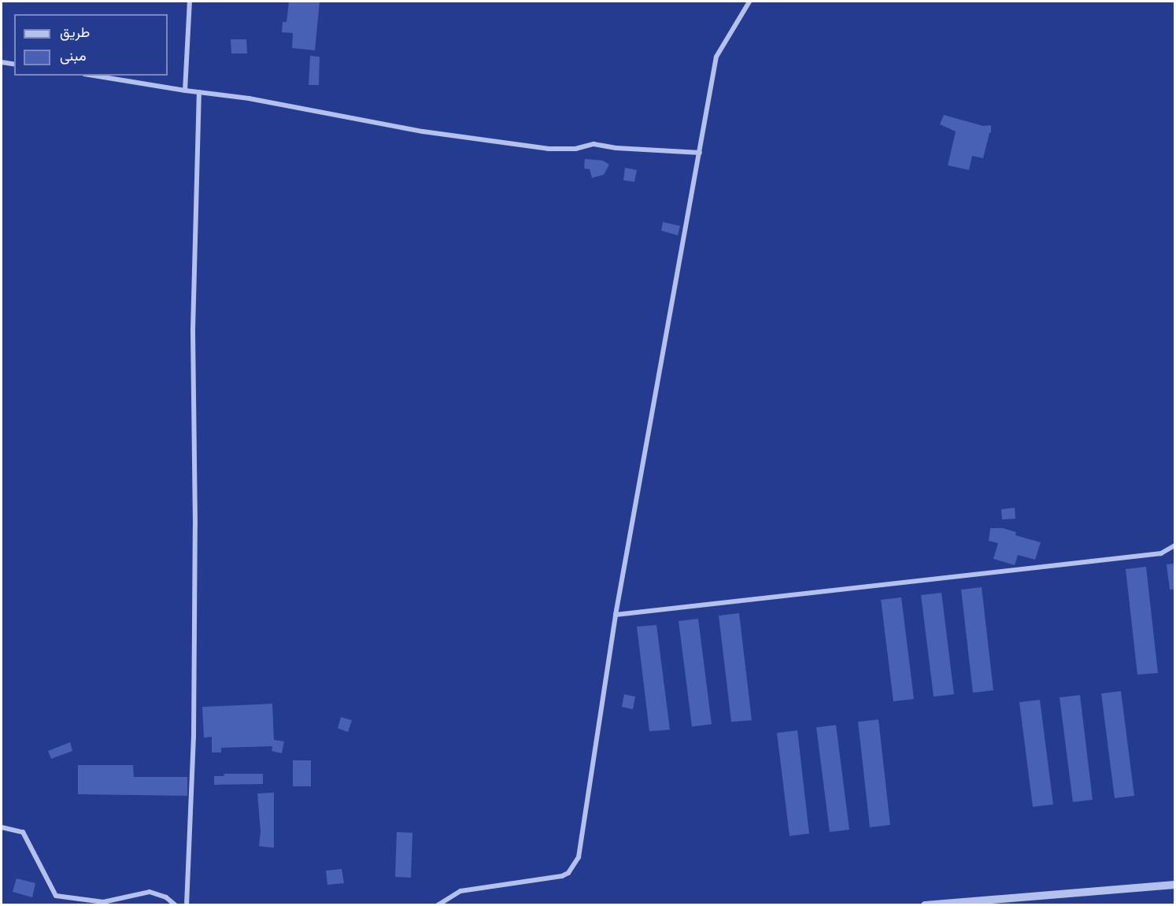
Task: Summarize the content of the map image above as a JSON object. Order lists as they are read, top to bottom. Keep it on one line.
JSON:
{"legend":["طريق","مبنى"]}
